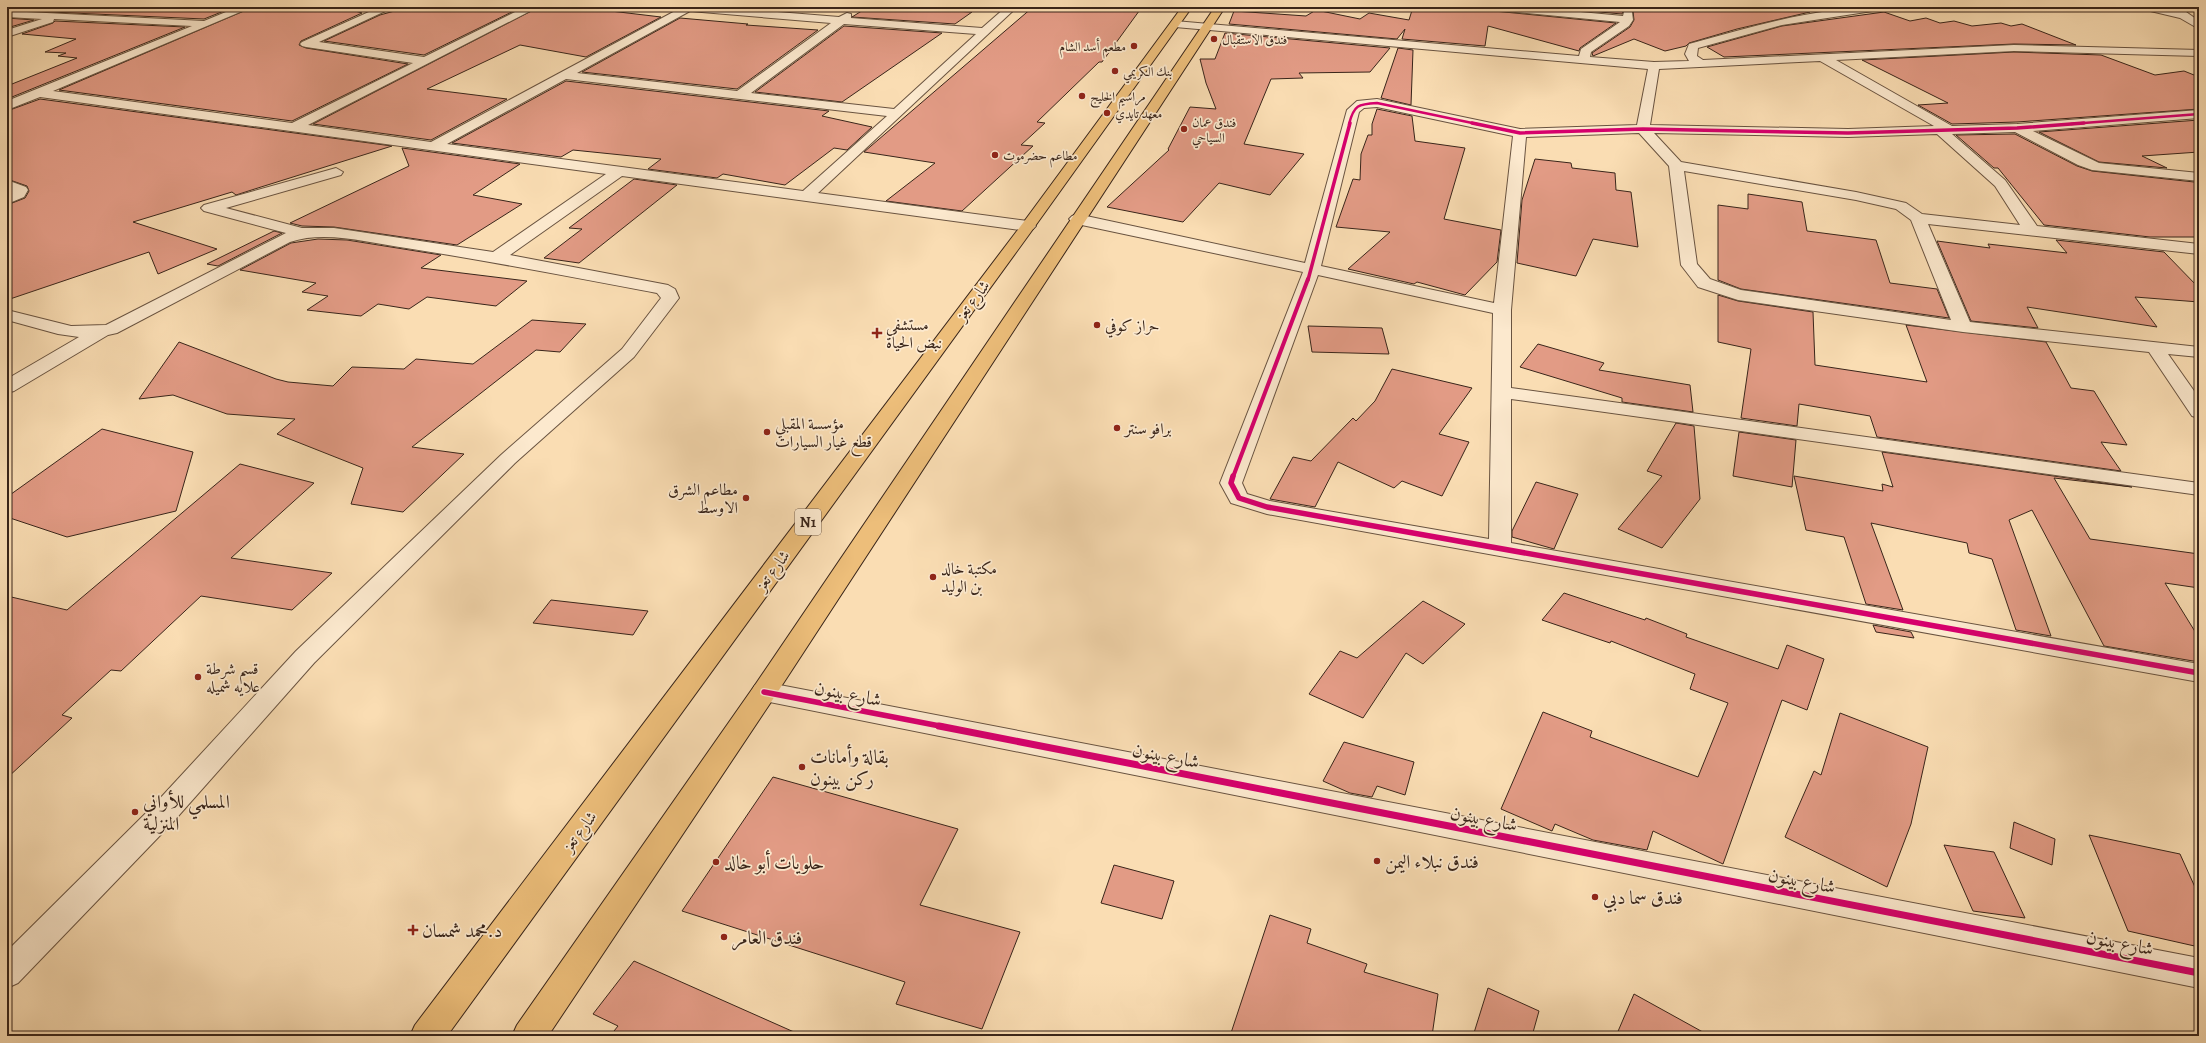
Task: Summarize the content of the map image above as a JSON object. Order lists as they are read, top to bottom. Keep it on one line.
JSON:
{"streets":{"highway":["شارع تعز","N1"],"street":["شارع بينون"]},"places":{"other":["فندق الاستقبال","مطعم أسد الشام","بنك الكريمي","مراسيم الخليج","معهد تايدي","فندق عمان السياحي","مطاعم حضرموت","حراز كوفي","برافو سنتر","مؤسسة المقبلي قطع غيار السيارات","مطاعم الشرق الاوسط","مكتبة خالد بن الوليد","قسم شرطة علايه شميله","بقالة وأمانات ركن بينون","المسلمي للأواني المنزلية","فندق نبلاء اليمن","حلويات أبو خالد","فندق سما دبي","فندق العامر"],"health":["مستشفى نبض الحياة","د.محمد شمسان"]}}
